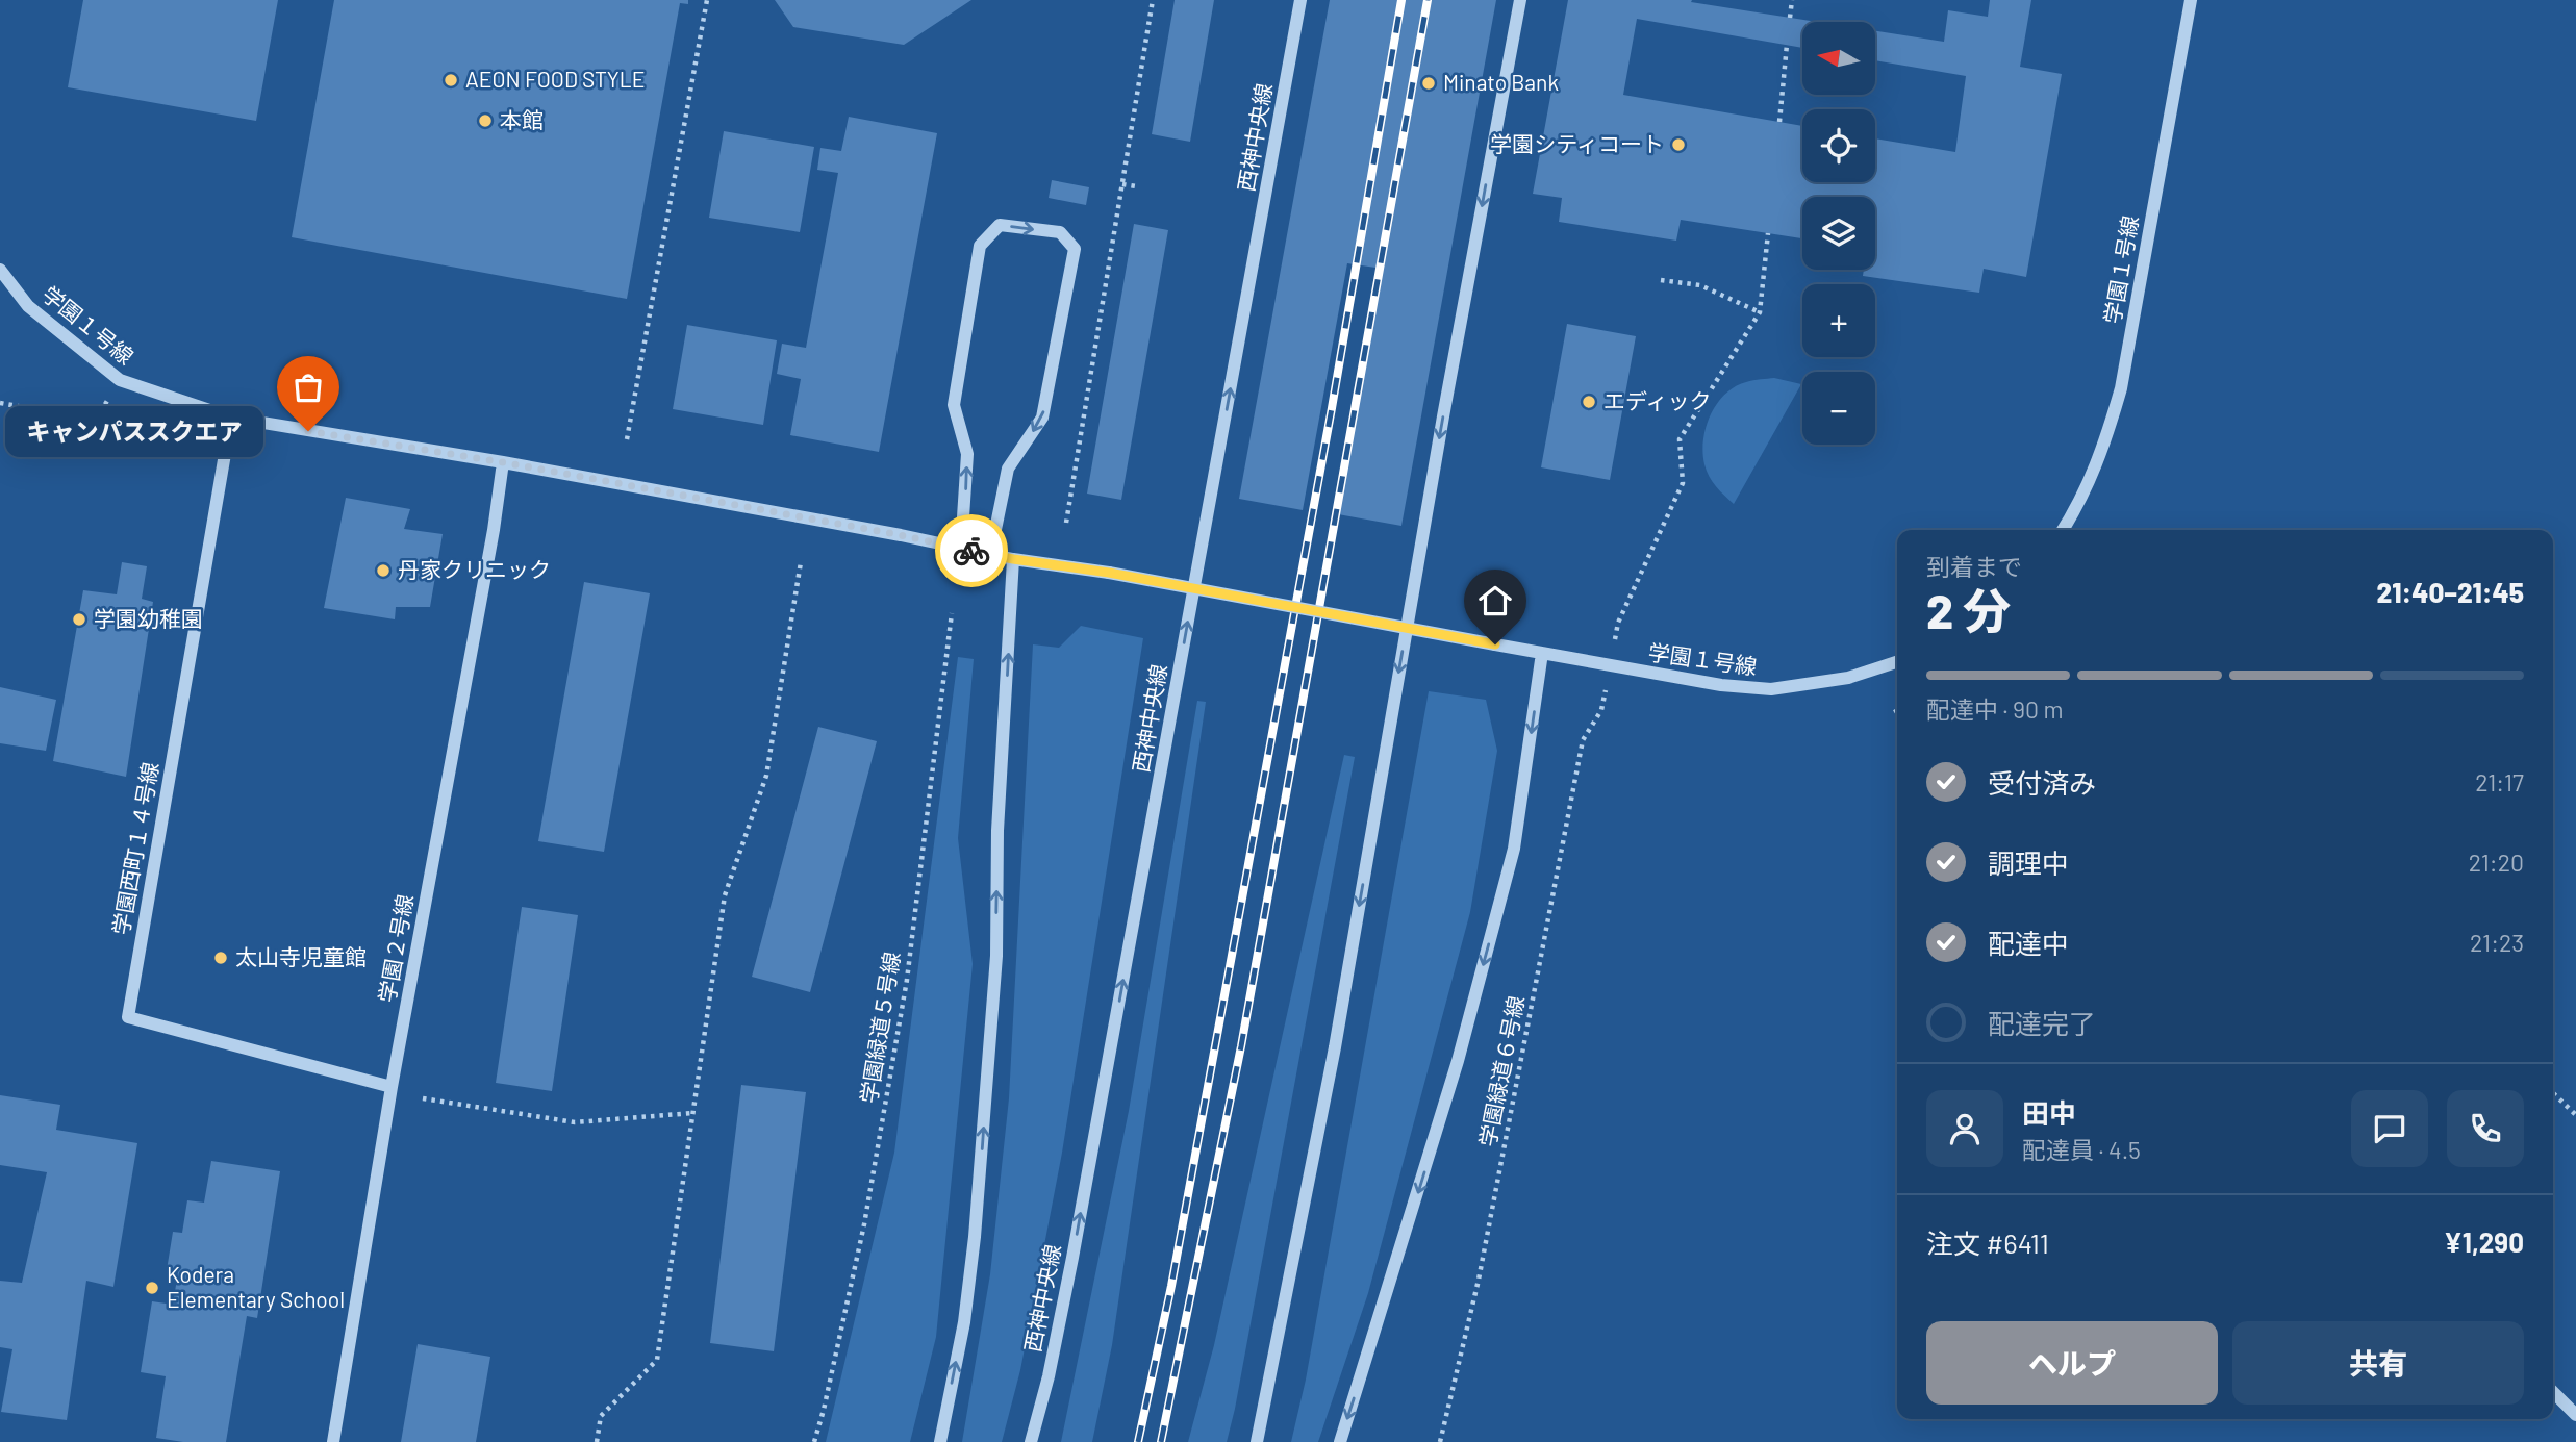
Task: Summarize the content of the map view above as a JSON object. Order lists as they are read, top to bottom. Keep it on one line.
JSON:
{"streets":{"street":["西神中央線","学園１号線","学園西町１４号線","学園２号線"],"path":["学園緑道５号線","学園緑道６号線"]},"crossings":[["学園１号線","学園西町１４号線"],["学園１号線","学園２号線"],["学園西町１４号線","学園２号線"]],"one_way":["西神中央線"],"places":["AEON FOOD STYLE","Minato Bank","本館","学園シティコート","エディック","キャンパススクエア","丹家クリニック","学園幼稚園","太山寺児童館","Kodera Elementary School"],"north":"left","page":{"map_buttons":["+","−"],"bubble":"キャンパススクエア","heading":["2 分","到着まで","21:40–21:45"],"panel":["田中","配達員 · 4.5","注文 #6411","¥1,290"],"bar":"配達中 · 90 m","list":[["受付済み","21:17"],["調理中","21:20"],["配達中","21:23"],"配達完了"],"buttons":["ヘルプ","共有"]}}
